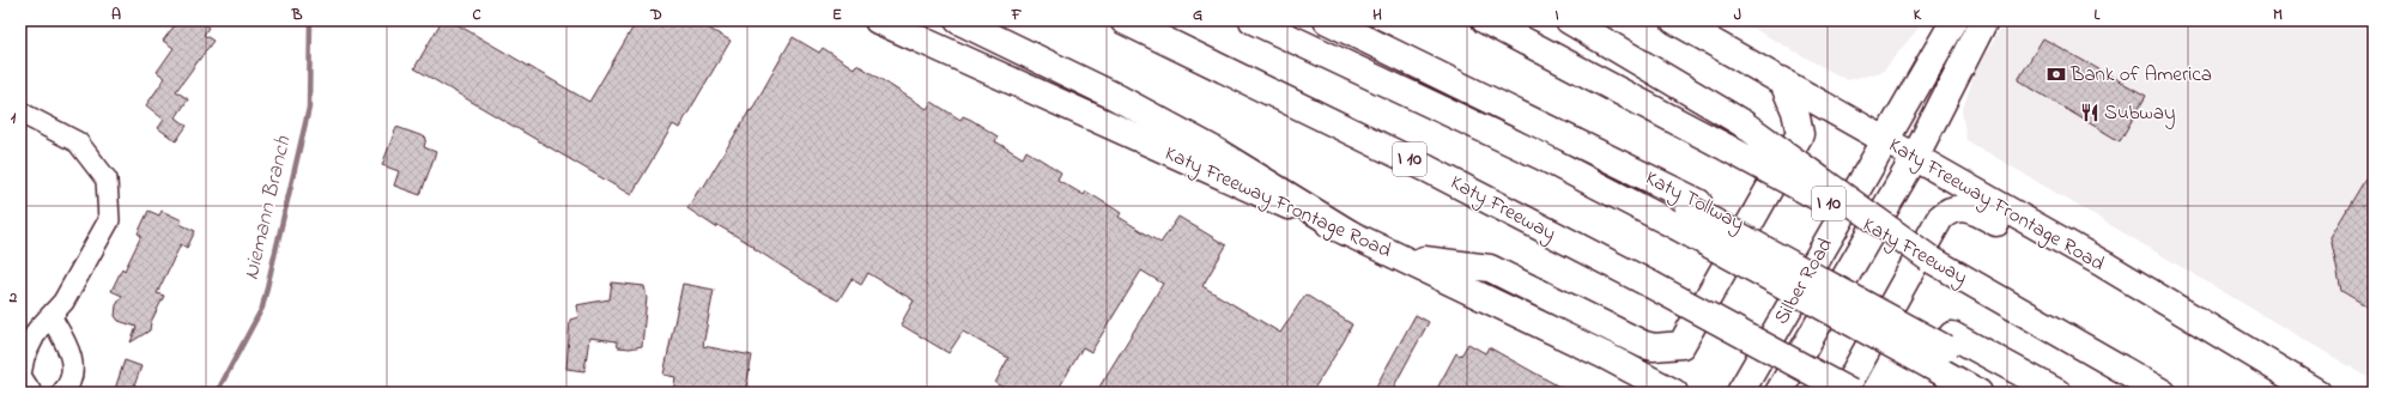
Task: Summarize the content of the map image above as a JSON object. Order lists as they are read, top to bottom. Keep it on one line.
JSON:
{"streets":{"main road":["I 10","Katy Tollway","Katy Freeway Frontage Road","Katy Freeway","Silber Road"]},"crossings":[["Katy Freeway Frontage Road","Silber Road"]],"water":["Niemann Branch"],"places":{"bank":["Bank of America"],"restaurant":["Subway"]},"grid":{"columns":["A","B","C","D","E","F","G","H","I","J","K","L","M"],"rows":["1","2"]}}
